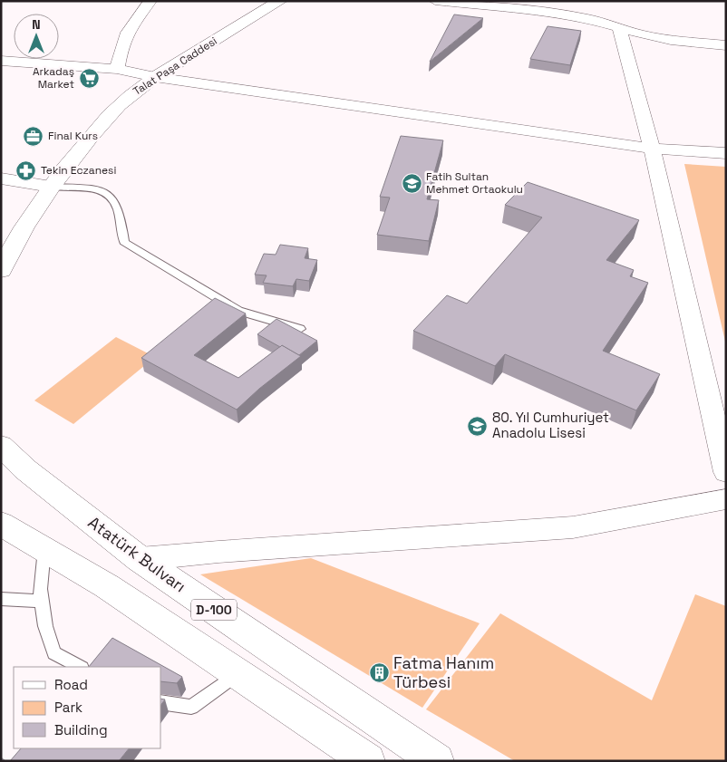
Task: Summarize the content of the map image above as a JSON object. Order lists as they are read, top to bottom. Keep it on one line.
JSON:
{"streets":{"main road":["Talat Paşa Caddesi","Atatürk Bulvarı","D-100"]},"places":{"supermarket":["Arkadaş Market"],"office":["Final Kurs"],"pharmacy":["Tekin Eczanesi"],"school or university":["Fatih Sultan Mehmet Ortaokulu","80. Yıl Cumhuriyet Anadolu Lisesi"],"building":["Fatma Hanım Türbesi"]},"legend":["Road","Park","Building"],"north":"top"}
